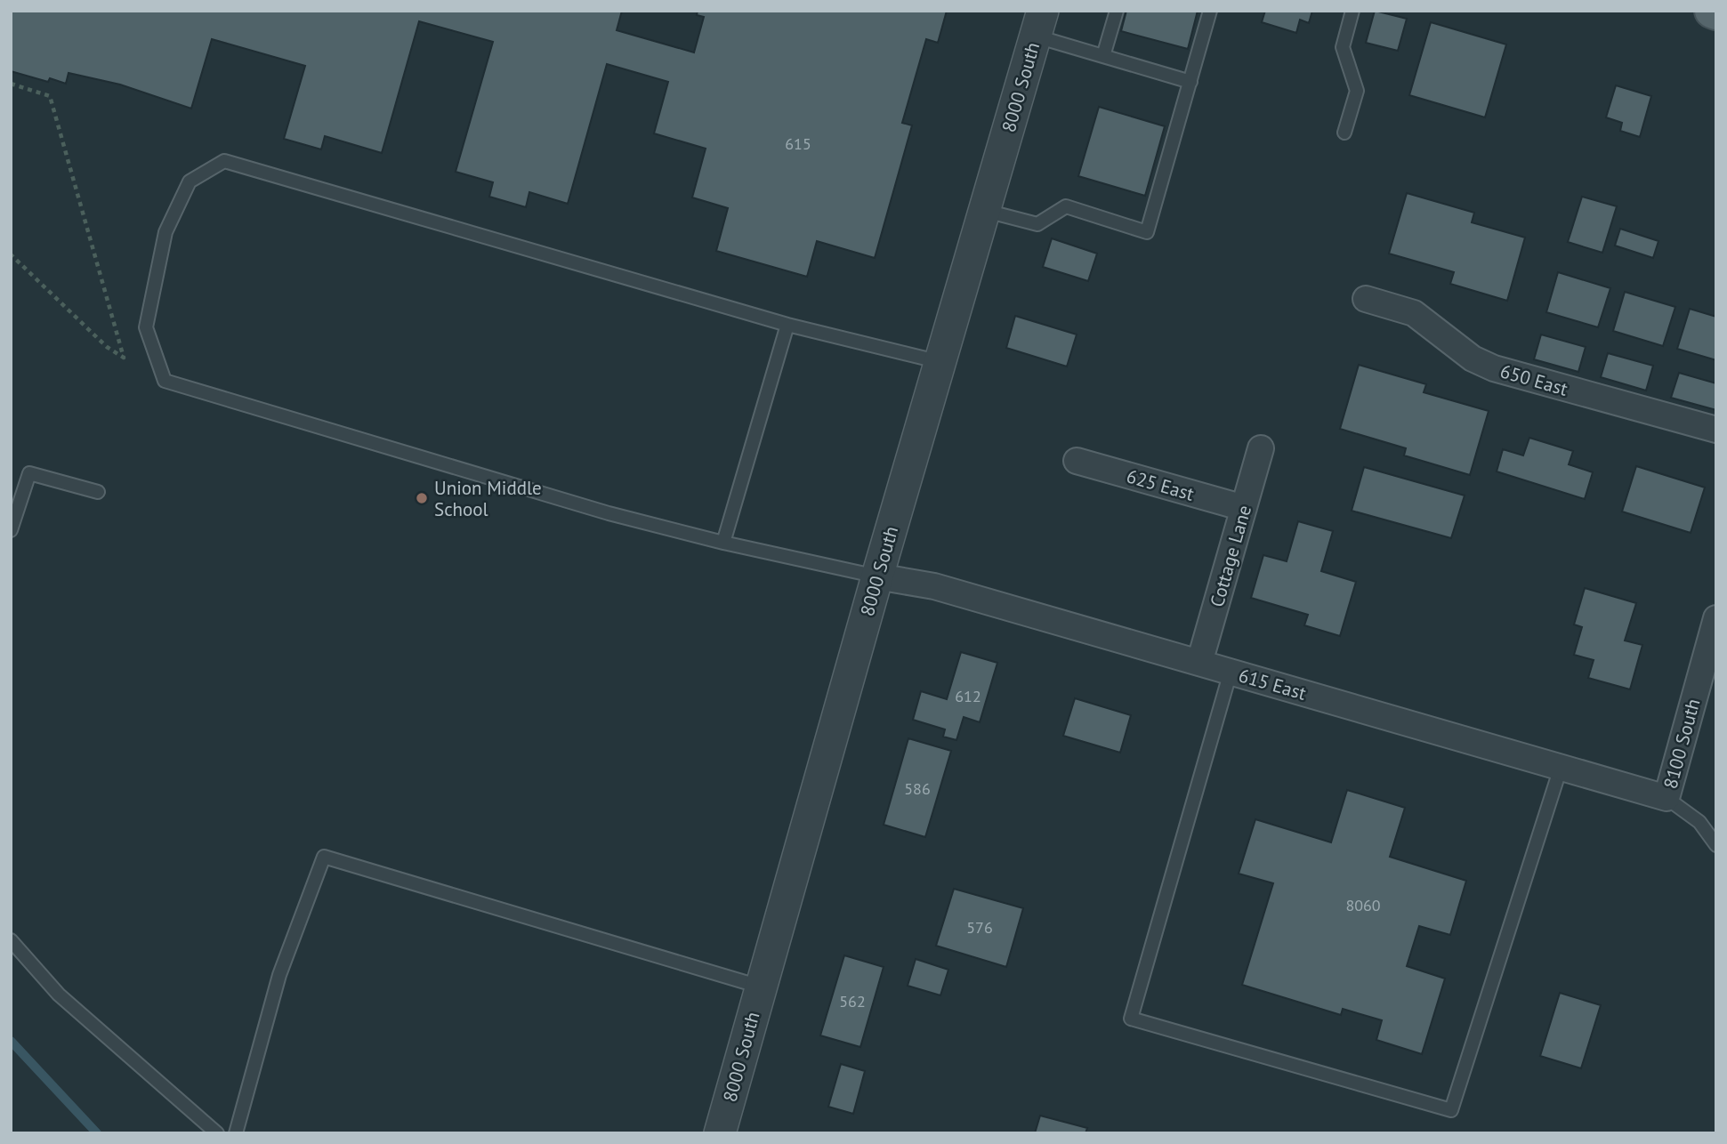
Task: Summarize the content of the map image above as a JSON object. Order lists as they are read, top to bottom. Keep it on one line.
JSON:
{"streets":{"street":["8000 South","650 East","625 East","Cottage Lane","615 East","8100 South"]},"crossings":[["8000 South","615 East"],["625 East","Cottage Lane"],["Cottage Lane","615 East"],["615 East","8100 South"]],"places":["Union Middle School"],"house_numbers":["615","612","586","8060","576","562"]}
